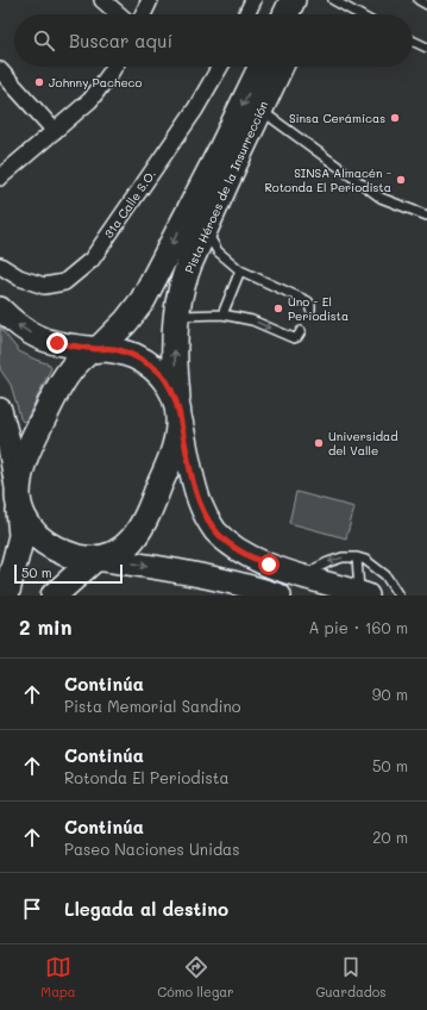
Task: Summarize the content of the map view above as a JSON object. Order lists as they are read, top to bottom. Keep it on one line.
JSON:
{"streets":{"main road":["Pista Héroes de la Insurrección"],"street":["31a Calle S.O."]},"places":["Johnny Pacheco","Sinsa Cerámicas","SINSA Almacén - Rotonda El Periodista","Uno - El Periodista","Universidad del Valle"],"scale_bar":"50 m","page":{"search":"Buscar aquí","scale":"50 m","heading":["2 min","A pie · 160 m"],"list":[["Continúa","Pista Memorial Sandino","90 m"],["Continúa","Rotonda El Periodista","50 m"],["Continúa","Paseo Naciones Unidas","20 m"],"Llegada al destino"],"nav":["Mapa","Cómo llegar","Guardados"]}}
